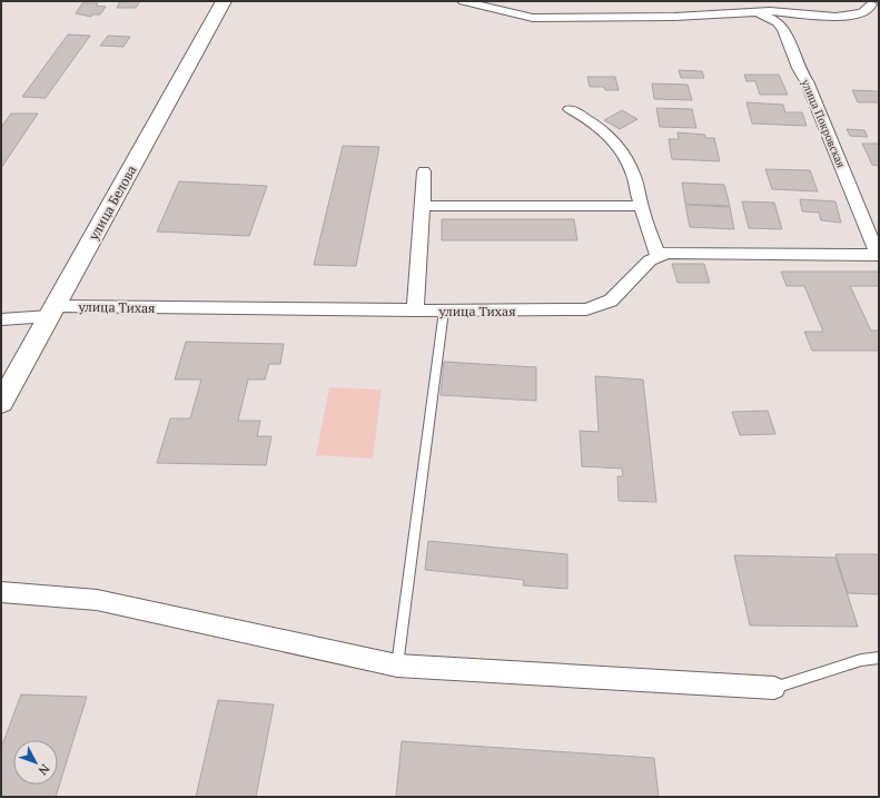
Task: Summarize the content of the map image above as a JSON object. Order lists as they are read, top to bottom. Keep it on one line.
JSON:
{"streets":{"main road":["улица Белова"],"street":["улица Покровская","улица Тихая"]},"crossings":[["улица Белова","улица Тихая"]],"north":"bottom right"}
